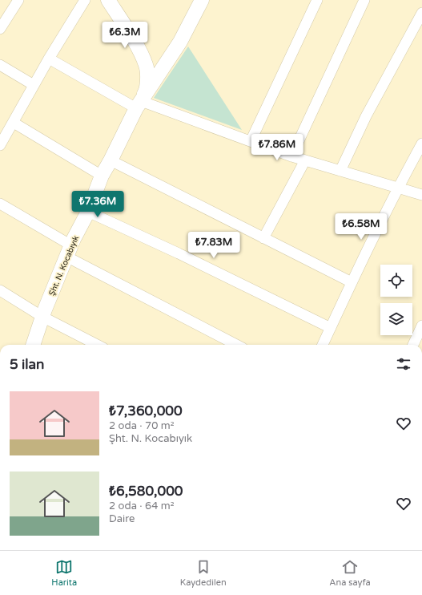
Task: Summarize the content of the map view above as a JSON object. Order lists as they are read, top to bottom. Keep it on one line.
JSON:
{"streets":{"street":["Şht. N. Kocabıyık"]},"page":{"price":["₺6.3M","₺7.86M","₺7.36M","₺6.58M","₺7.83M"],"heading":"5 ilan","list":[{"name":"₺7,360,000","note":"2 oda · 70 m² · Şht. N. Kocabıyık"},{"name":"₺6,580,000","note":"2 oda · 64 m² · Daire"}],"tabs":["Harita","Kaydedilen","Ana sayfa"]}}
